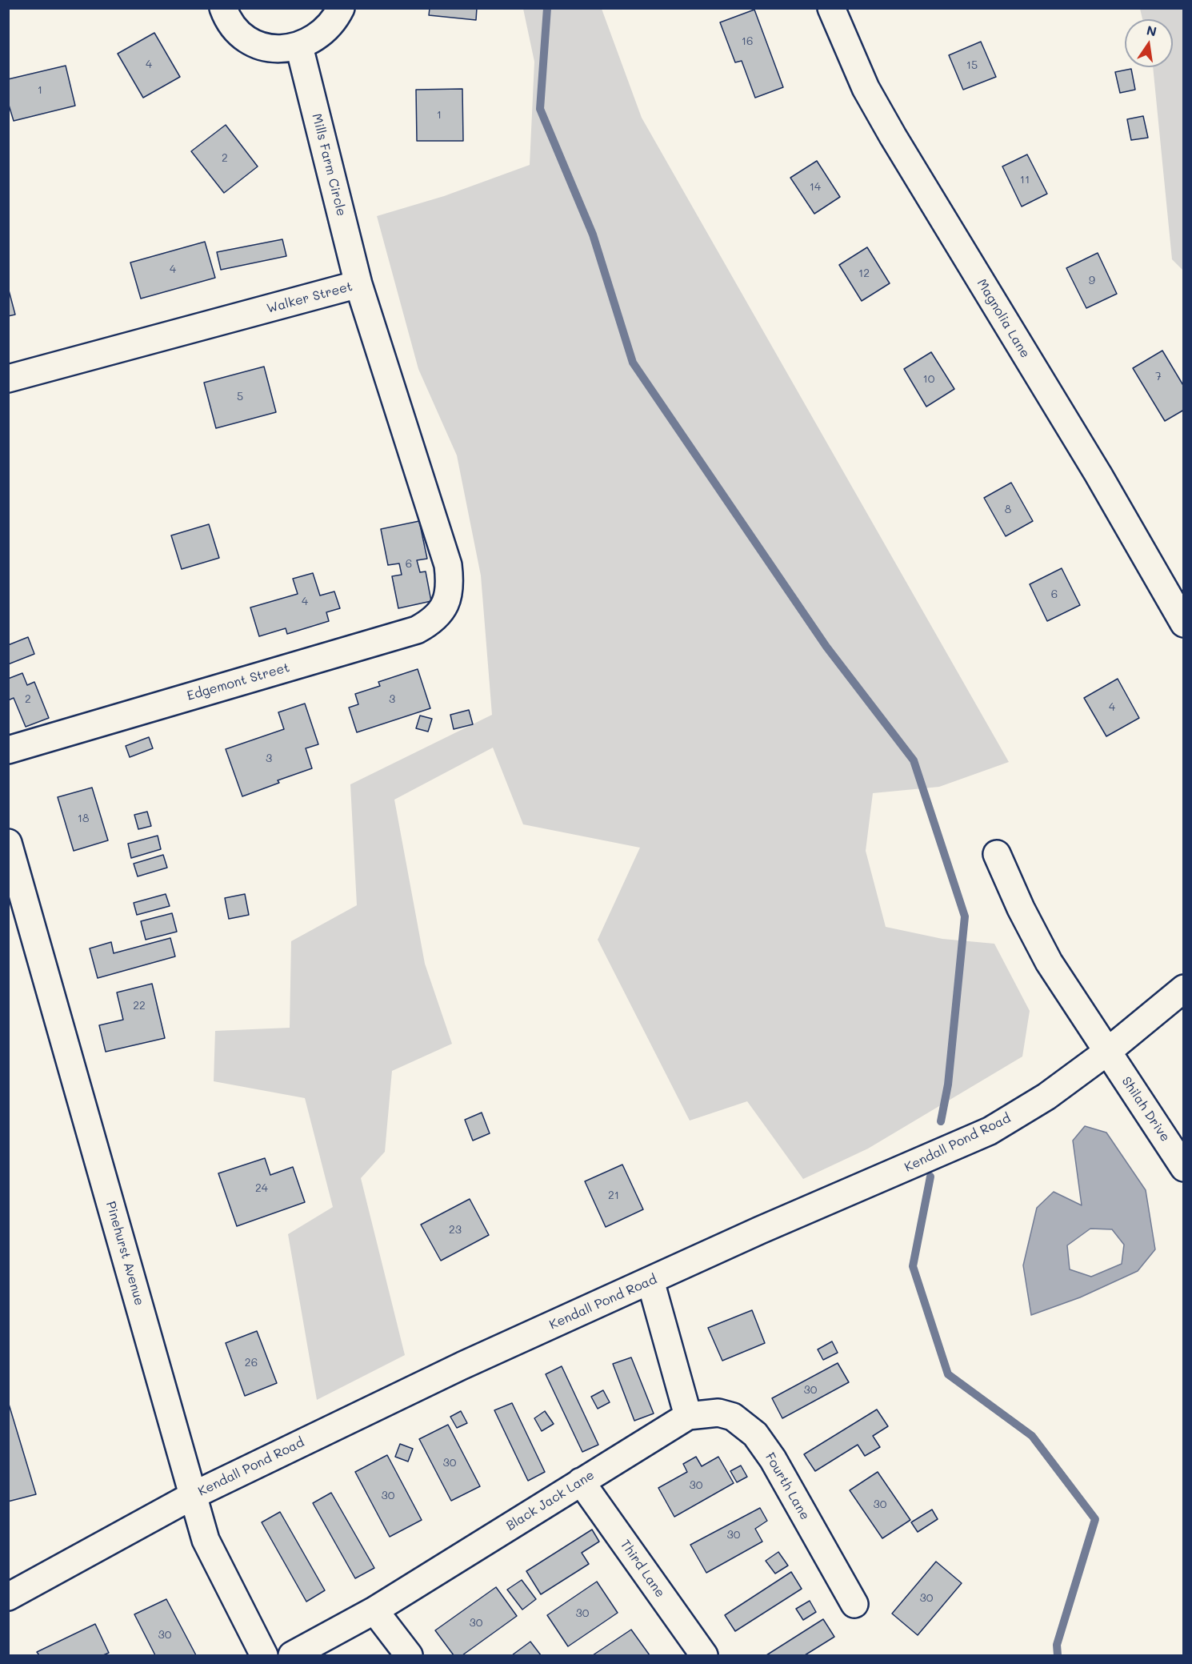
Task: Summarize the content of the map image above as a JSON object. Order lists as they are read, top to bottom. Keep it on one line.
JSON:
{"streets":{"street":["Mills Farm Circle","Walker Street","Magnolia Lane","Edgemont Street","Shilah Drive","Kendall Pond Road","Pinehurst Avenue","Fourth Lane","Black Jack Lane","Third Lane"]},"crossings":[["Mills Farm Circle","Walker Street"],["Walker Street","Edgemont Street"],["Shilah Drive","Kendall Pond Road"],["Kendall Pond Road","Pinehurst Avenue"],["Fourth Lane","Black Jack Lane"],["Black Jack Lane","Third Lane"]],"house_numbers":["16","4","15","1","1","2","11","14","4","12","9","7","10","5","8","6","6","4","2","3","4","3","18","22","24","21","23","26","30","30","30","30","30","30","30","30","30","30"],"north":"top"}
